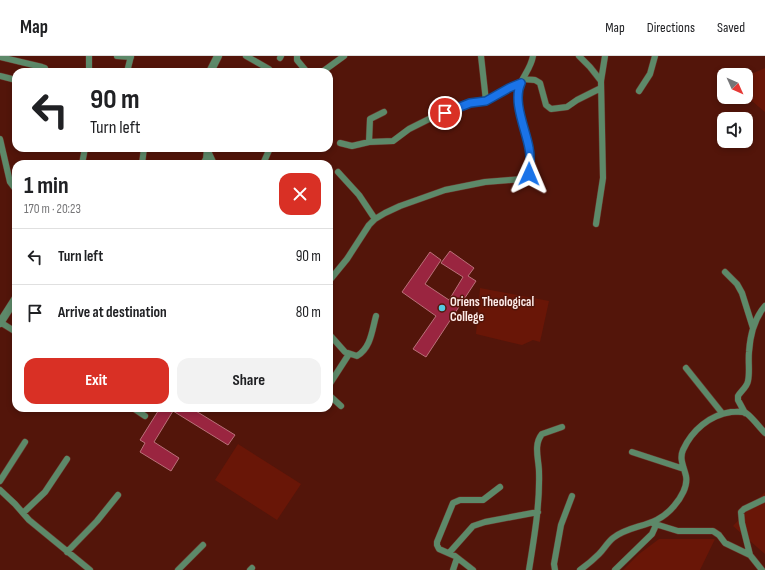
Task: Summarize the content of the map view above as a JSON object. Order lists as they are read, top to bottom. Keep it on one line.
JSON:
{"places":["Oriens Theological College"],"north":"bottom right","page":{"header":"Map","nav":["Map","Directions","Saved"],"turn":["90 m","Turn left"],"heading":["1 min","170 m · 20:23"],"list":[{"name":"Turn left","value":"90 m"},{"name":"Arrive at destination","value":"80 m"}],"buttons":["Exit","Share"]}}
